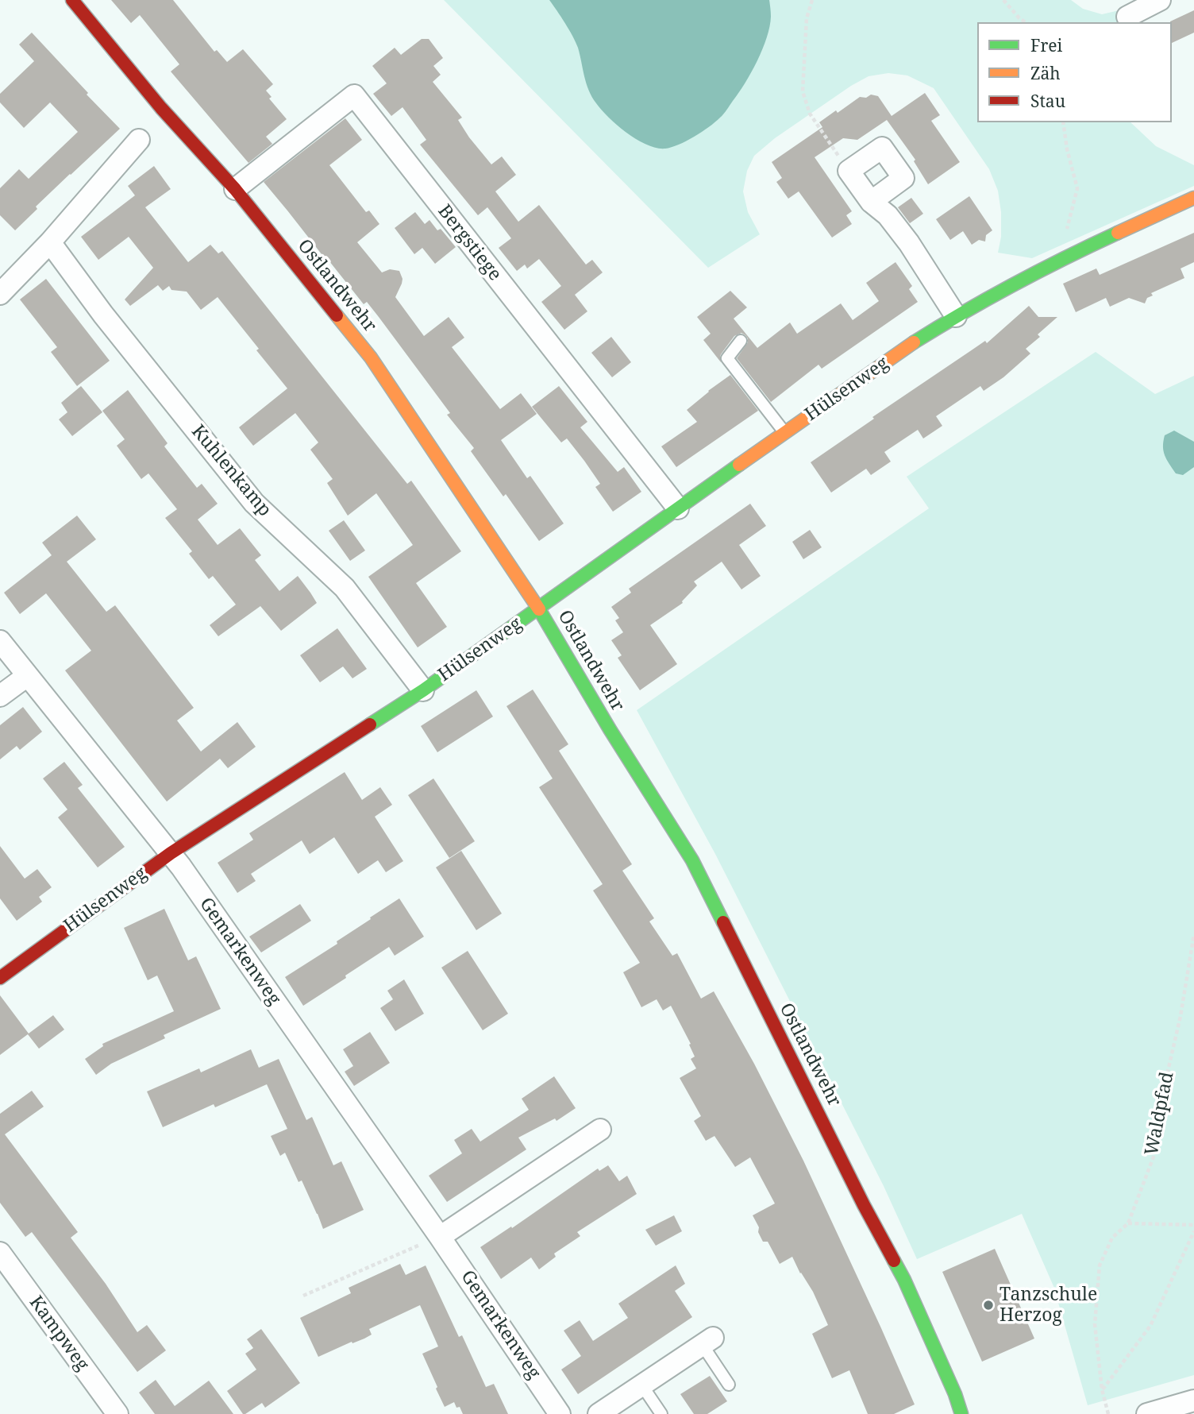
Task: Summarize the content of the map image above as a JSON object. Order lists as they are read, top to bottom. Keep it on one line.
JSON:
{"streets":{"street":["Bergstiege","Ostlandwehr","Hülsenweg","Kuhlenkamp","Gemarkenweg","Kampweg"],"path":["Waldpfad"]},"crossings":[["Bergstiege","Ostlandwehr"],["Bergstiege","Hülsenweg"],["Ostlandwehr","Hülsenweg"],["Hülsenweg","Kuhlenkamp"],["Hülsenweg","Gemarkenweg"]],"places":["Tanzschule Herzog"],"legend":["Frei","Zäh","Stau"]}
